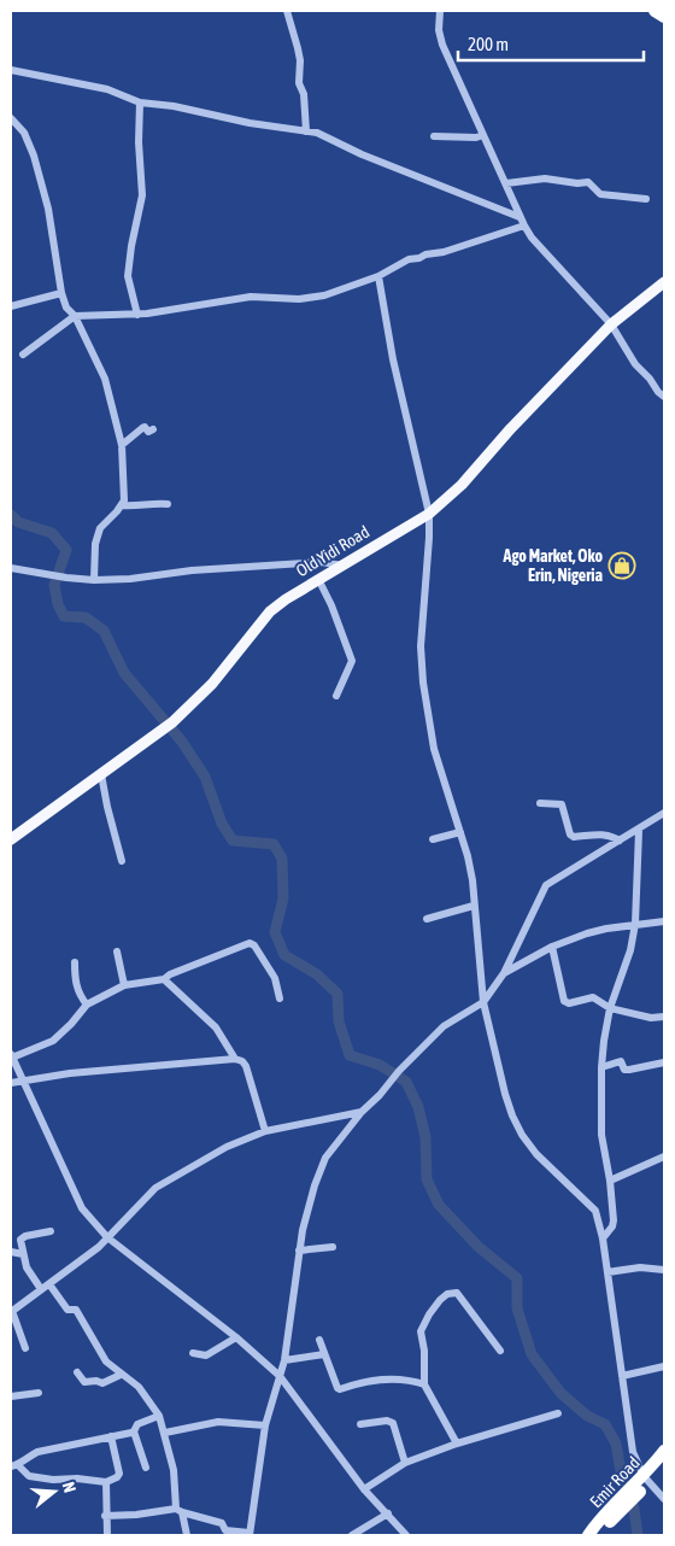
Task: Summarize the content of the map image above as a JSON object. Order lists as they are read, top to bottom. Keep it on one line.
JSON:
{"streets":{"highway":["Emir Road"],"main road":["Old Yidi Road"]},"places":{"shop":["Ago Market, Oko Erin, Nigeria"]},"scale_bar":"200 m","north":"right"}
